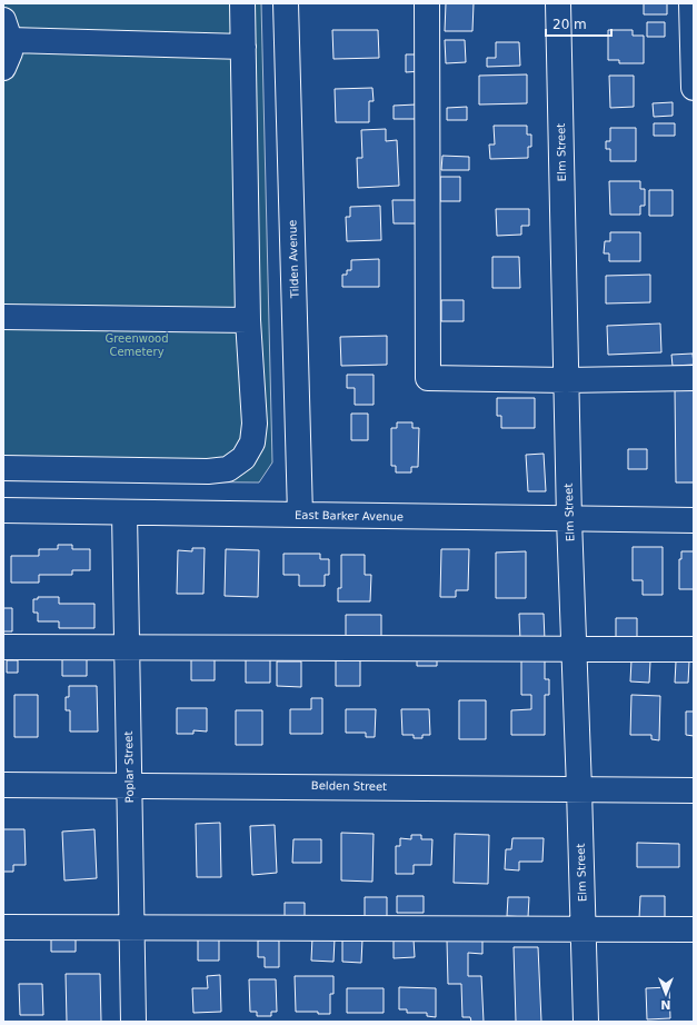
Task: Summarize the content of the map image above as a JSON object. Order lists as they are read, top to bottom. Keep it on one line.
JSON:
{"streets":{"street":["Elm Street","Tilden Avenue","East Barker Avenue","Poplar Street","Belden Street"]},"crossings":[["Elm Street","East Barker Avenue"],["Elm Street","Belden Street"],["Tilden Avenue","East Barker Avenue"],["East Barker Avenue","Poplar Street"],["Poplar Street","Belden Street"]],"parks":["Greenwood Cemetery"],"scale_bar":"20 m","north":"bottom"}
